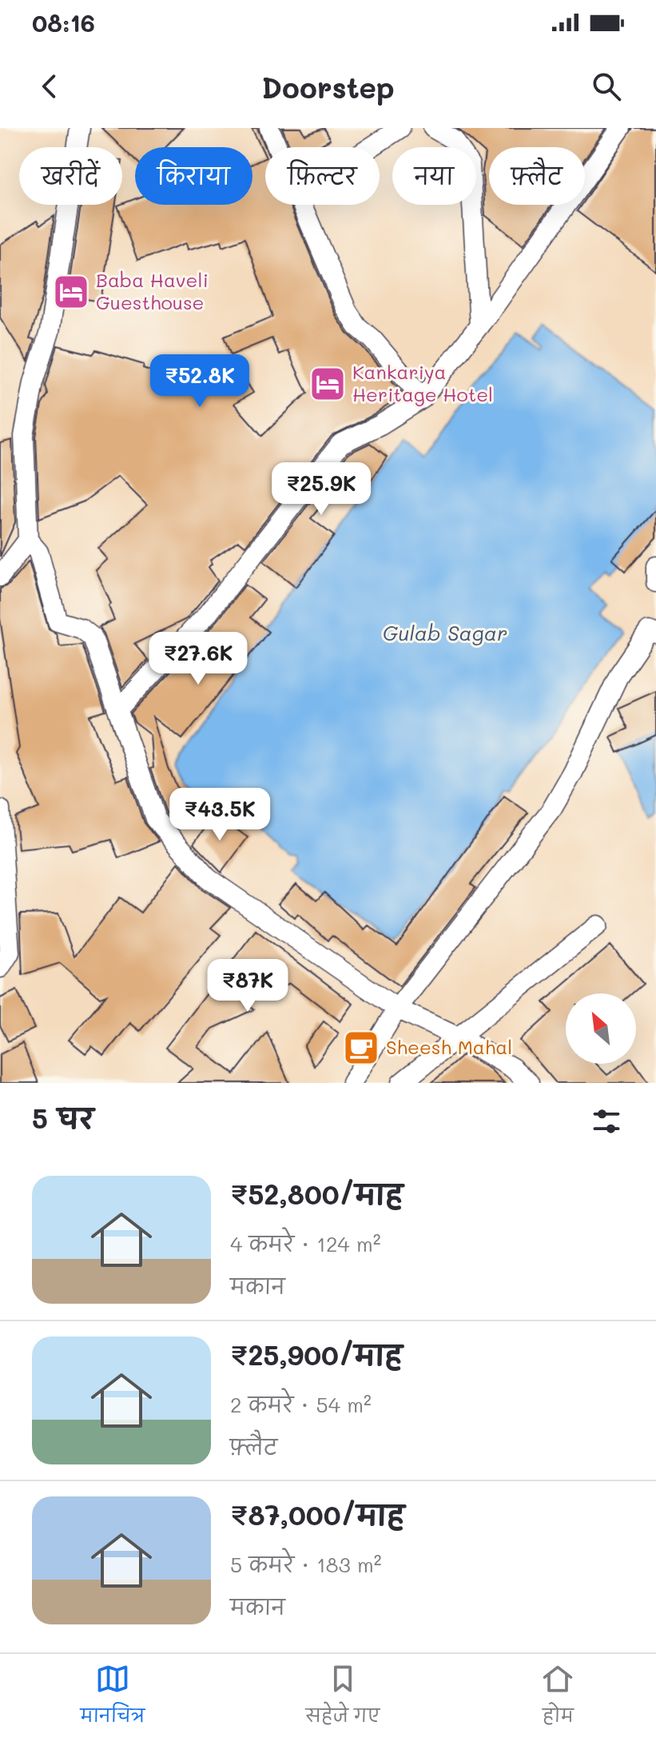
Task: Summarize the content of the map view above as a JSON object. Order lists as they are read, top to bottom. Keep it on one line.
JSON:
{"water":["Gulab Sagar"],"places":{"hotel":["Baba Haveli Guesthouse","Kankariya Heritage Hotel"],"cafe":["Sheesh Mahal"]},"north":"top left","page":{"status":"08:16","header":"Doorstep","chip":["खरीदें","किराया","फ़िल्टर","नया","फ़्लैट"],"price":["₹52.8K","₹25.9K","₹27.6K","₹43.5K","₹87K"],"heading":"5 घर","list":[{"name":"₹52,800/माह","note":"4 कमरे · 124 m² · मकान"},{"name":"₹25,900/माह","note":"2 कमरे · 54 m² · फ़्लैट"},{"name":"₹87,000/माह","note":"5 कमरे · 183 m² · मकान"}],"tabs":["मानचित्र","सहेजे गए","होम"]}}
